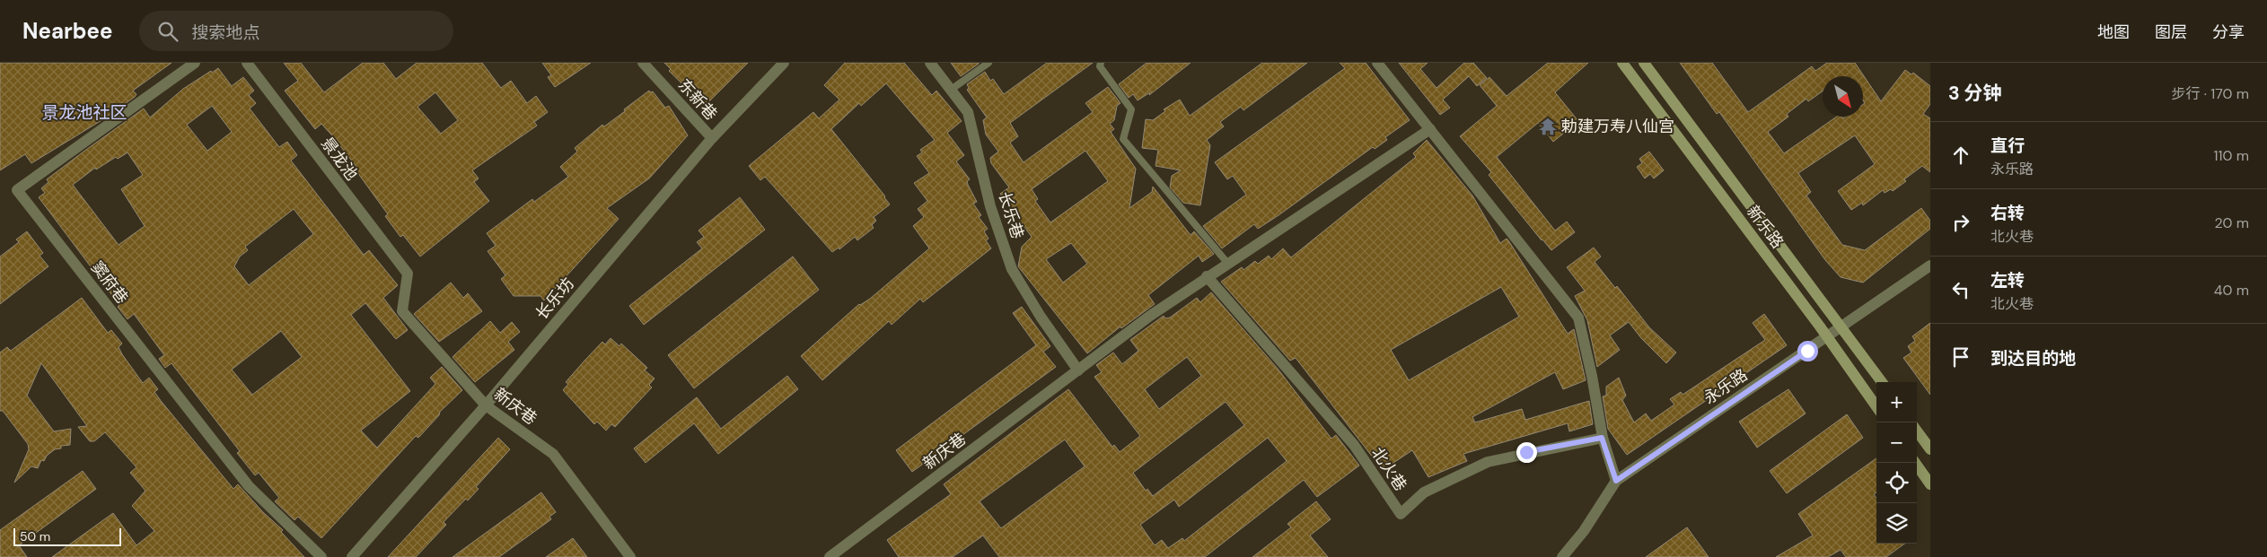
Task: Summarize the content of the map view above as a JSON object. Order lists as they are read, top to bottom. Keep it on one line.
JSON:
{"streets":{"main road":["新乐路"],"street":["东新巷","景龙池","长乐巷","窦府巷","长乐坊","永乐路","新庆巷","北火巷"]},"crossings":[["东新巷","长乐坊"],["景龙池","新庆巷"],["长乐巷","新庆巷"],["新乐路","永乐路"],["长乐坊","新庆巷"]],"districts":["景龙池社区"],"places":{"temple":["勅建万寿八仙宫"]},"scale_bar":"50 m","north":"bottom right","page":{"header":"Nearbee","search":"搜索地点","nav":["地图","图层","分享"],"heading":["3 分钟","步行 · 170 m"],"list":[["直行","永乐路","110 m"],["右转","北火巷","20 m"],["左转","北火巷","40 m"],"到达目的地"],"map_buttons":["+","−"],"scale":"50 m"}}
